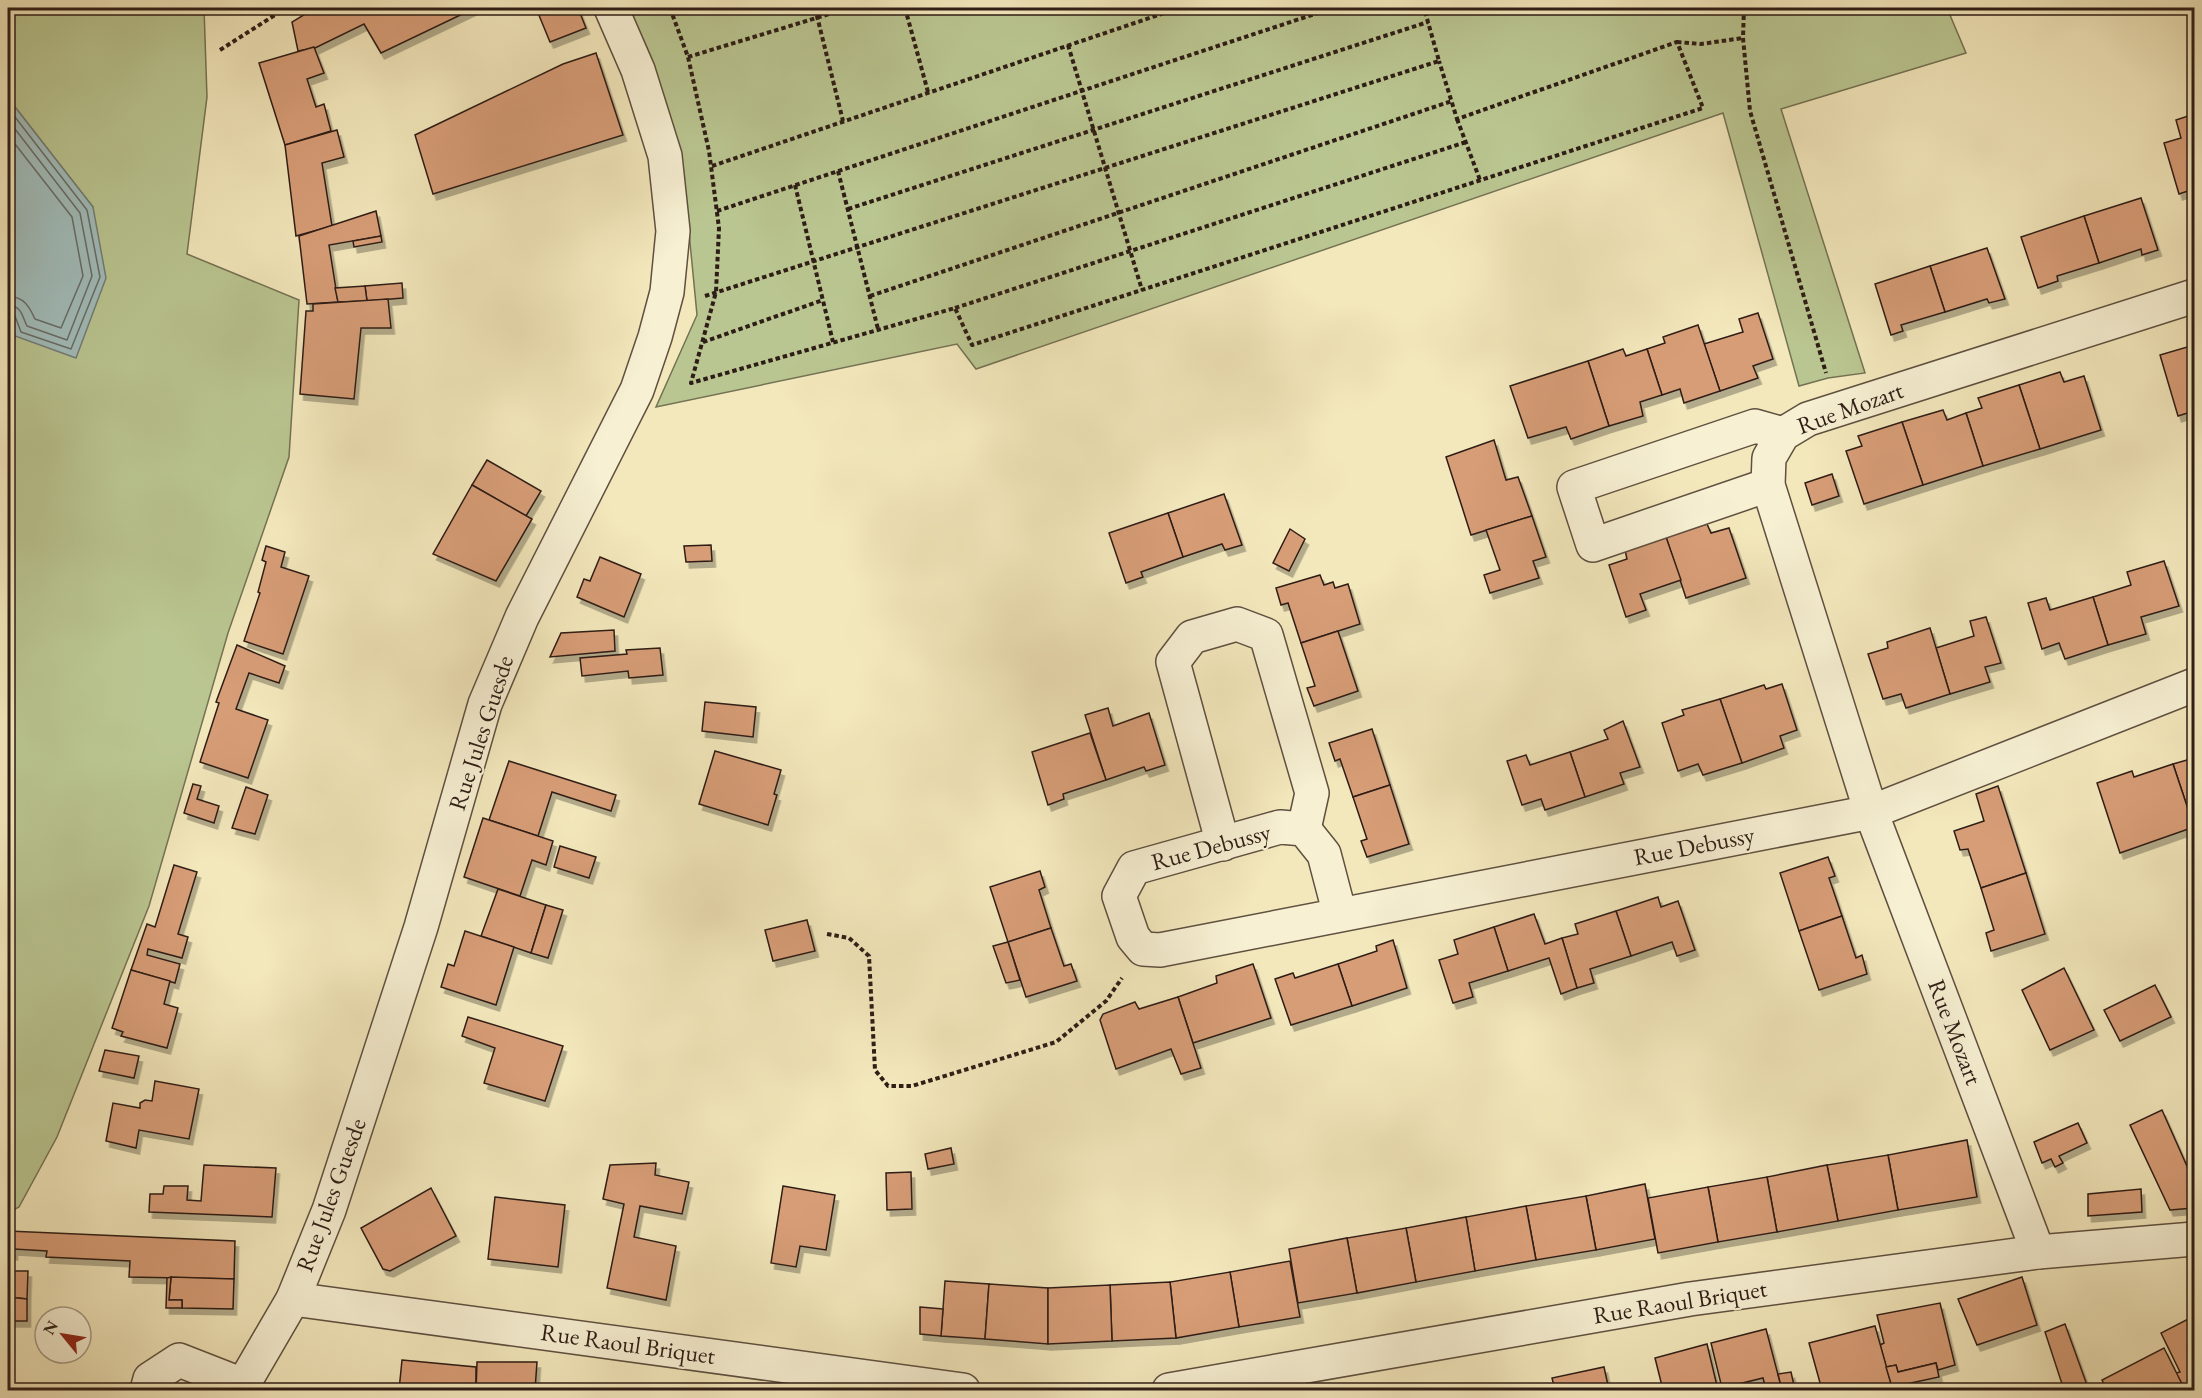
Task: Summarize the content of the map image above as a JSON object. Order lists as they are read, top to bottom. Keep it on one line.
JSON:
{"streets":{"street":["Rue Mozart","Rue Jules Guesde","Rue Debussy","Rue Raoul Briquet"]},"crossings":[["Rue Mozart","Rue Debussy"],["Rue Mozart","Rue Raoul Briquet"],["Rue Jules Guesde","Rue Raoul Briquet"]],"north":"top left"}
